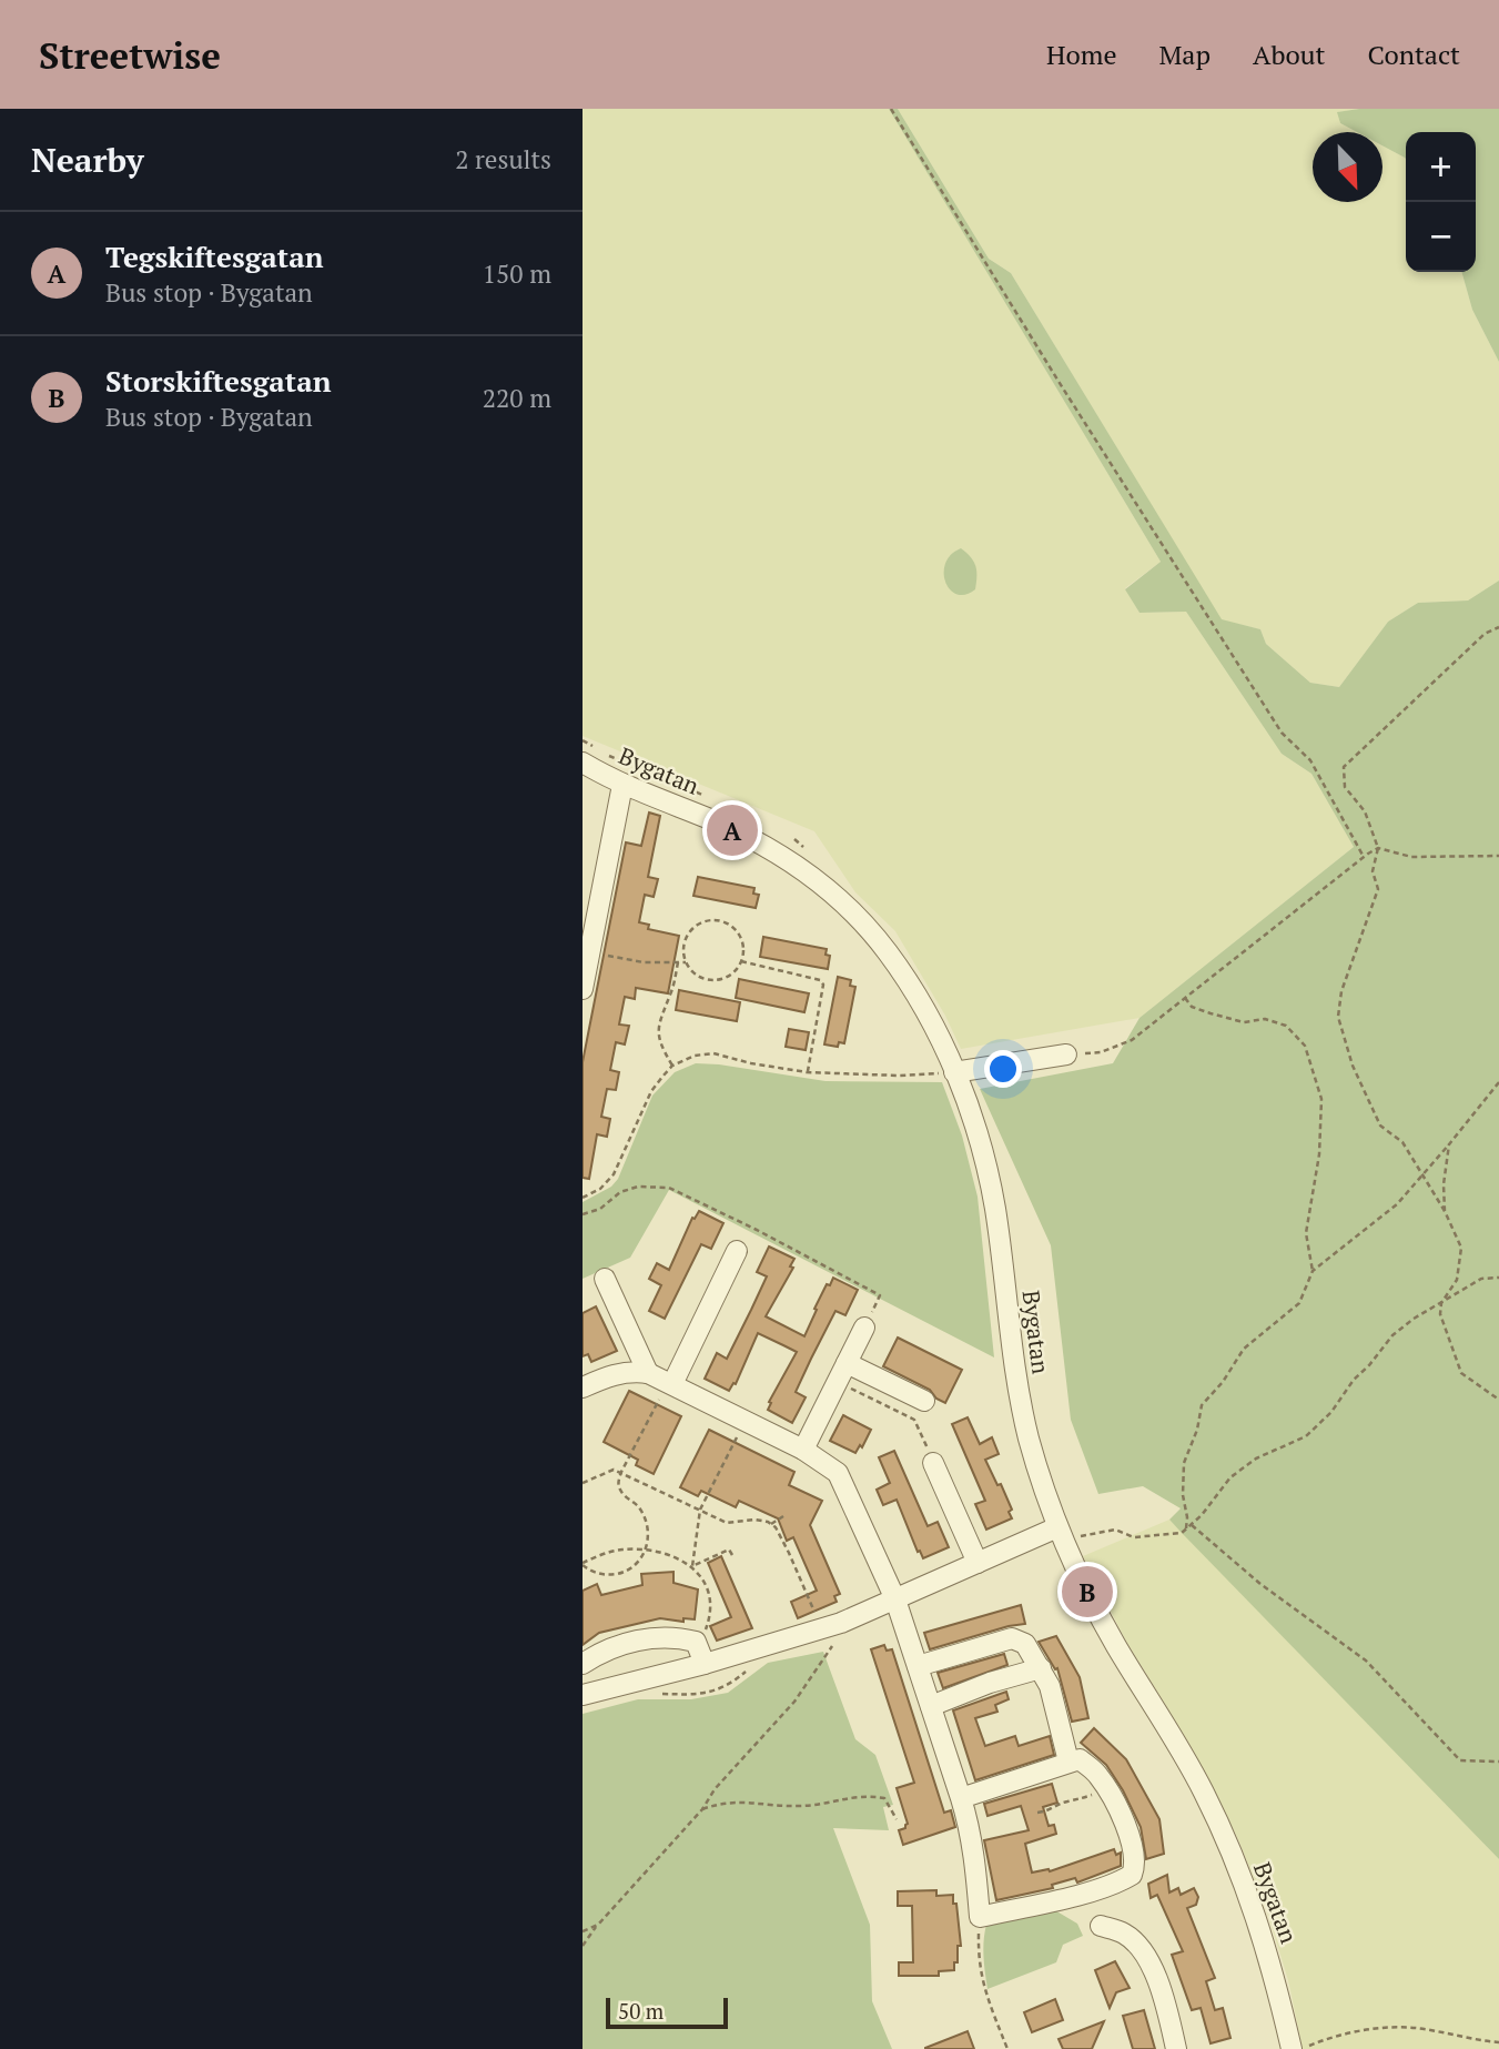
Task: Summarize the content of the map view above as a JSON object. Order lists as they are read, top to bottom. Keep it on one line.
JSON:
{"streets":{"street":["Bygatan"]},"scale_bar":"50 m","north":"bottom right","page":{"header":"Streetwise","nav":["Home","Map","About","Contact"],"heading":["Nearby","2 results"],"map_buttons":["+","−"],"list":[{"mark":"A","name":"Tegskiftesgatan","note":"Bus stop · Bygatan","value":"150 m"},{"mark":"B","name":"Storskiftesgatan","note":"Bus stop · Bygatan","value":"220 m"}],"pins":["A","B"],"scale":"50 m"}}
